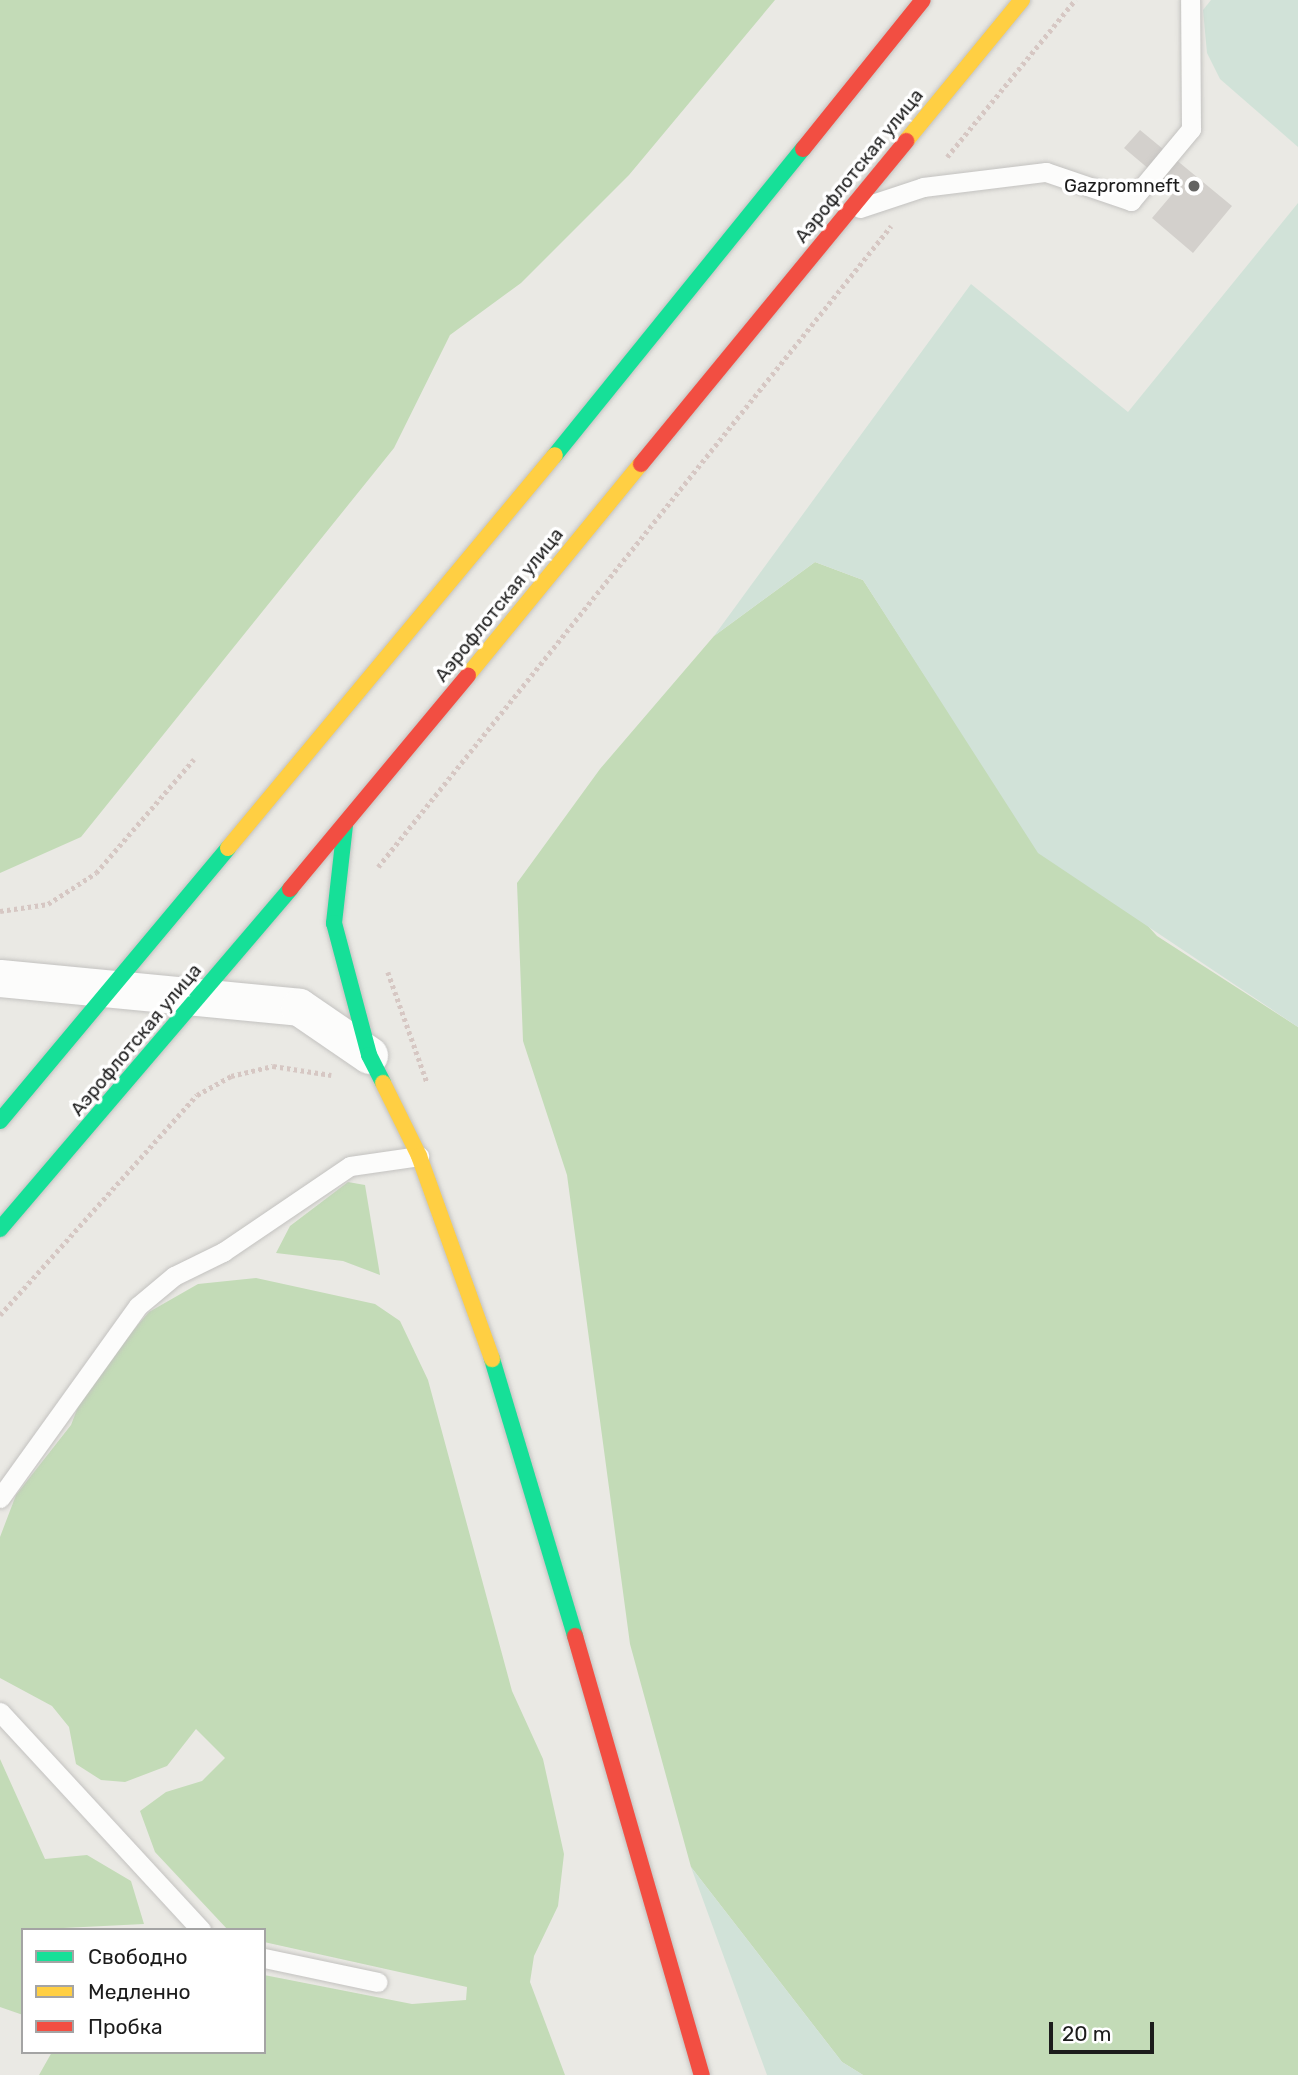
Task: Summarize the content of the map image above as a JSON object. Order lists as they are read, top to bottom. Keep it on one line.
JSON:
{"streets":{"main road":["Аэрофлотская улица"]},"places":["Gazpromneft"],"legend":["Свободно","Медленно","Пробка"],"scale_bar":"20 m"}
